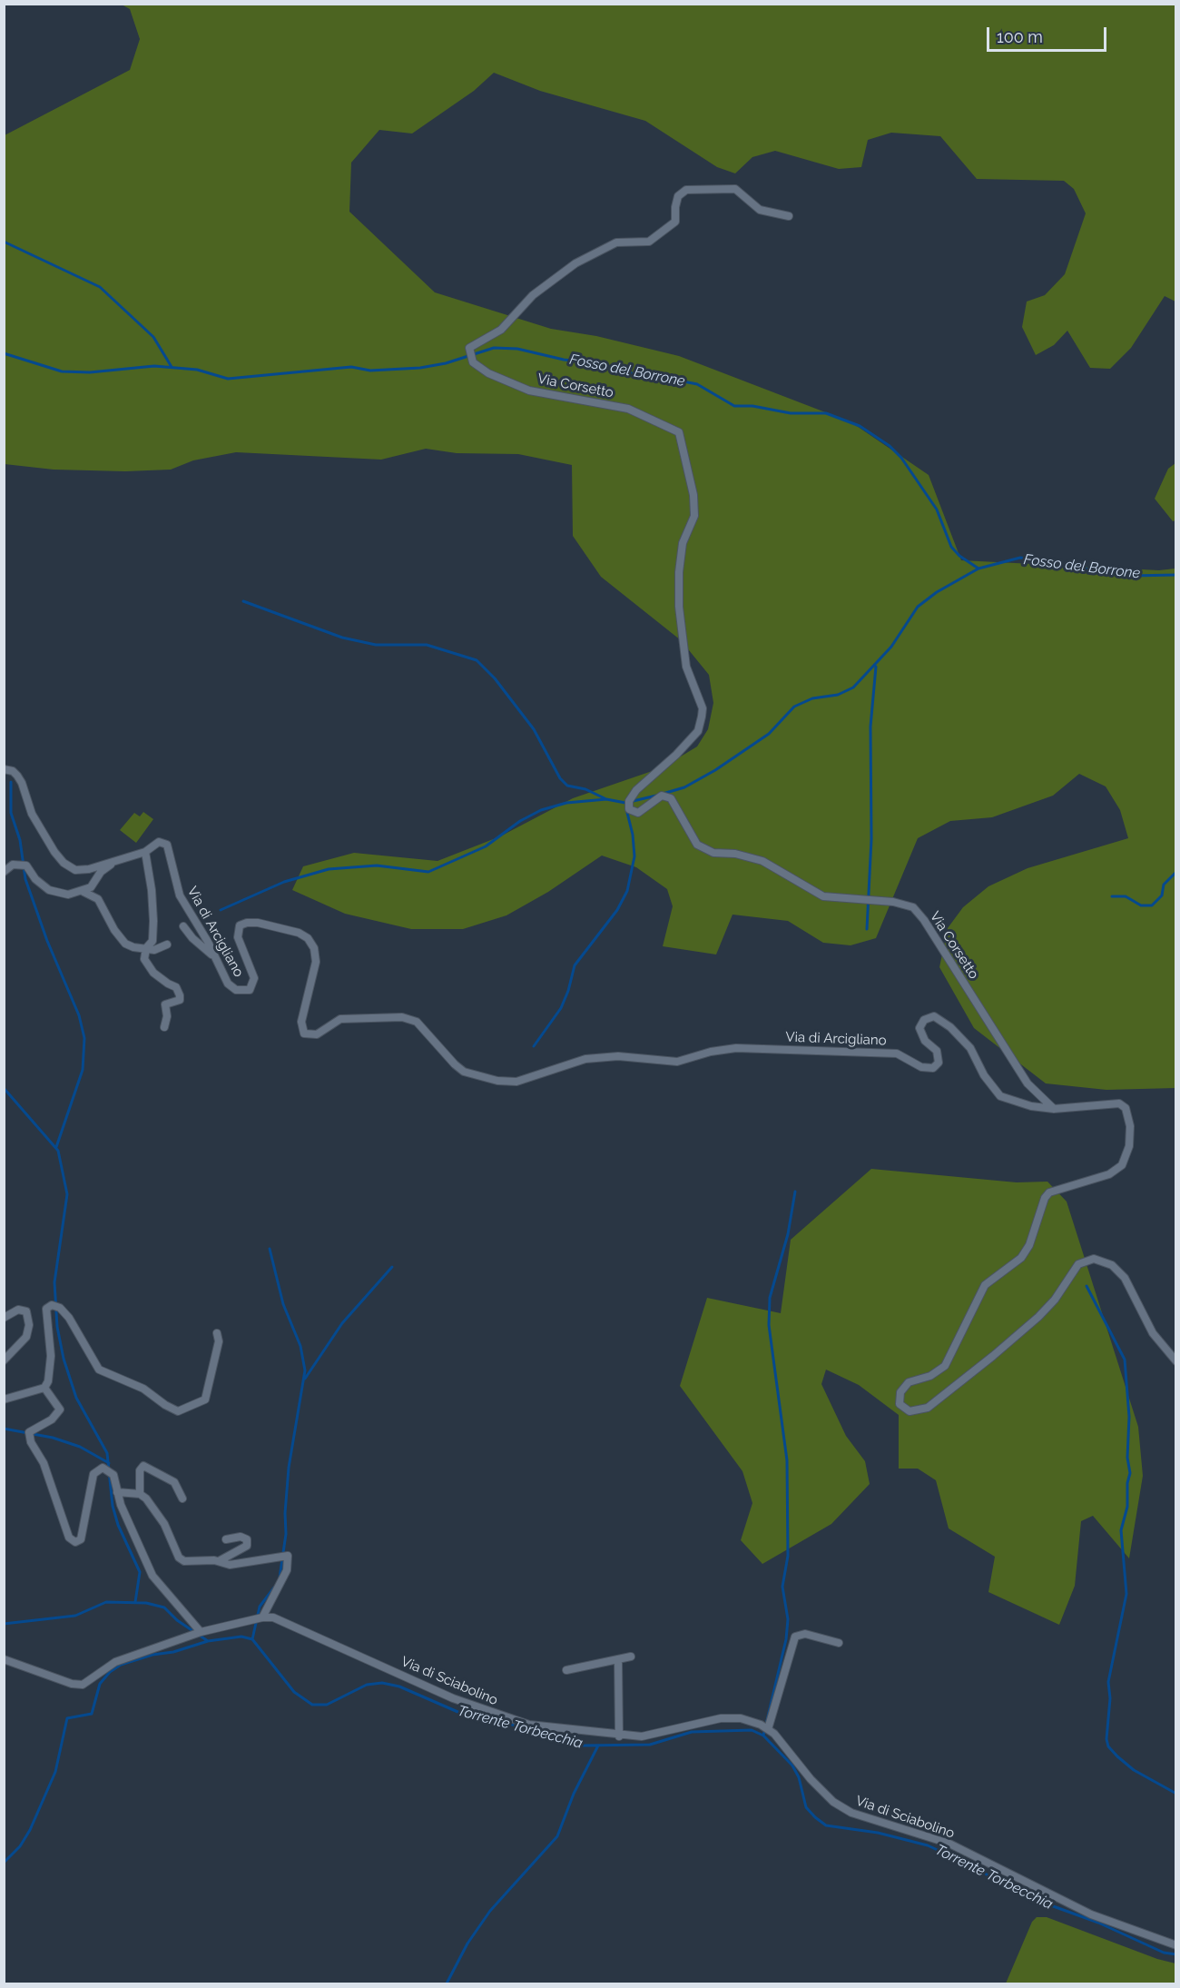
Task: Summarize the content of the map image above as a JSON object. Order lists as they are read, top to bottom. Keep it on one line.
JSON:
{"streets":{"street":["Via Corsetto","Via di Arcigliano","Via di Sciabolino"]},"crossings":[["Via Corsetto","Via di Arcigliano"]],"water":["Fosso del Borrone","Torrente Torbecchia"],"scale_bar":"100 m"}
